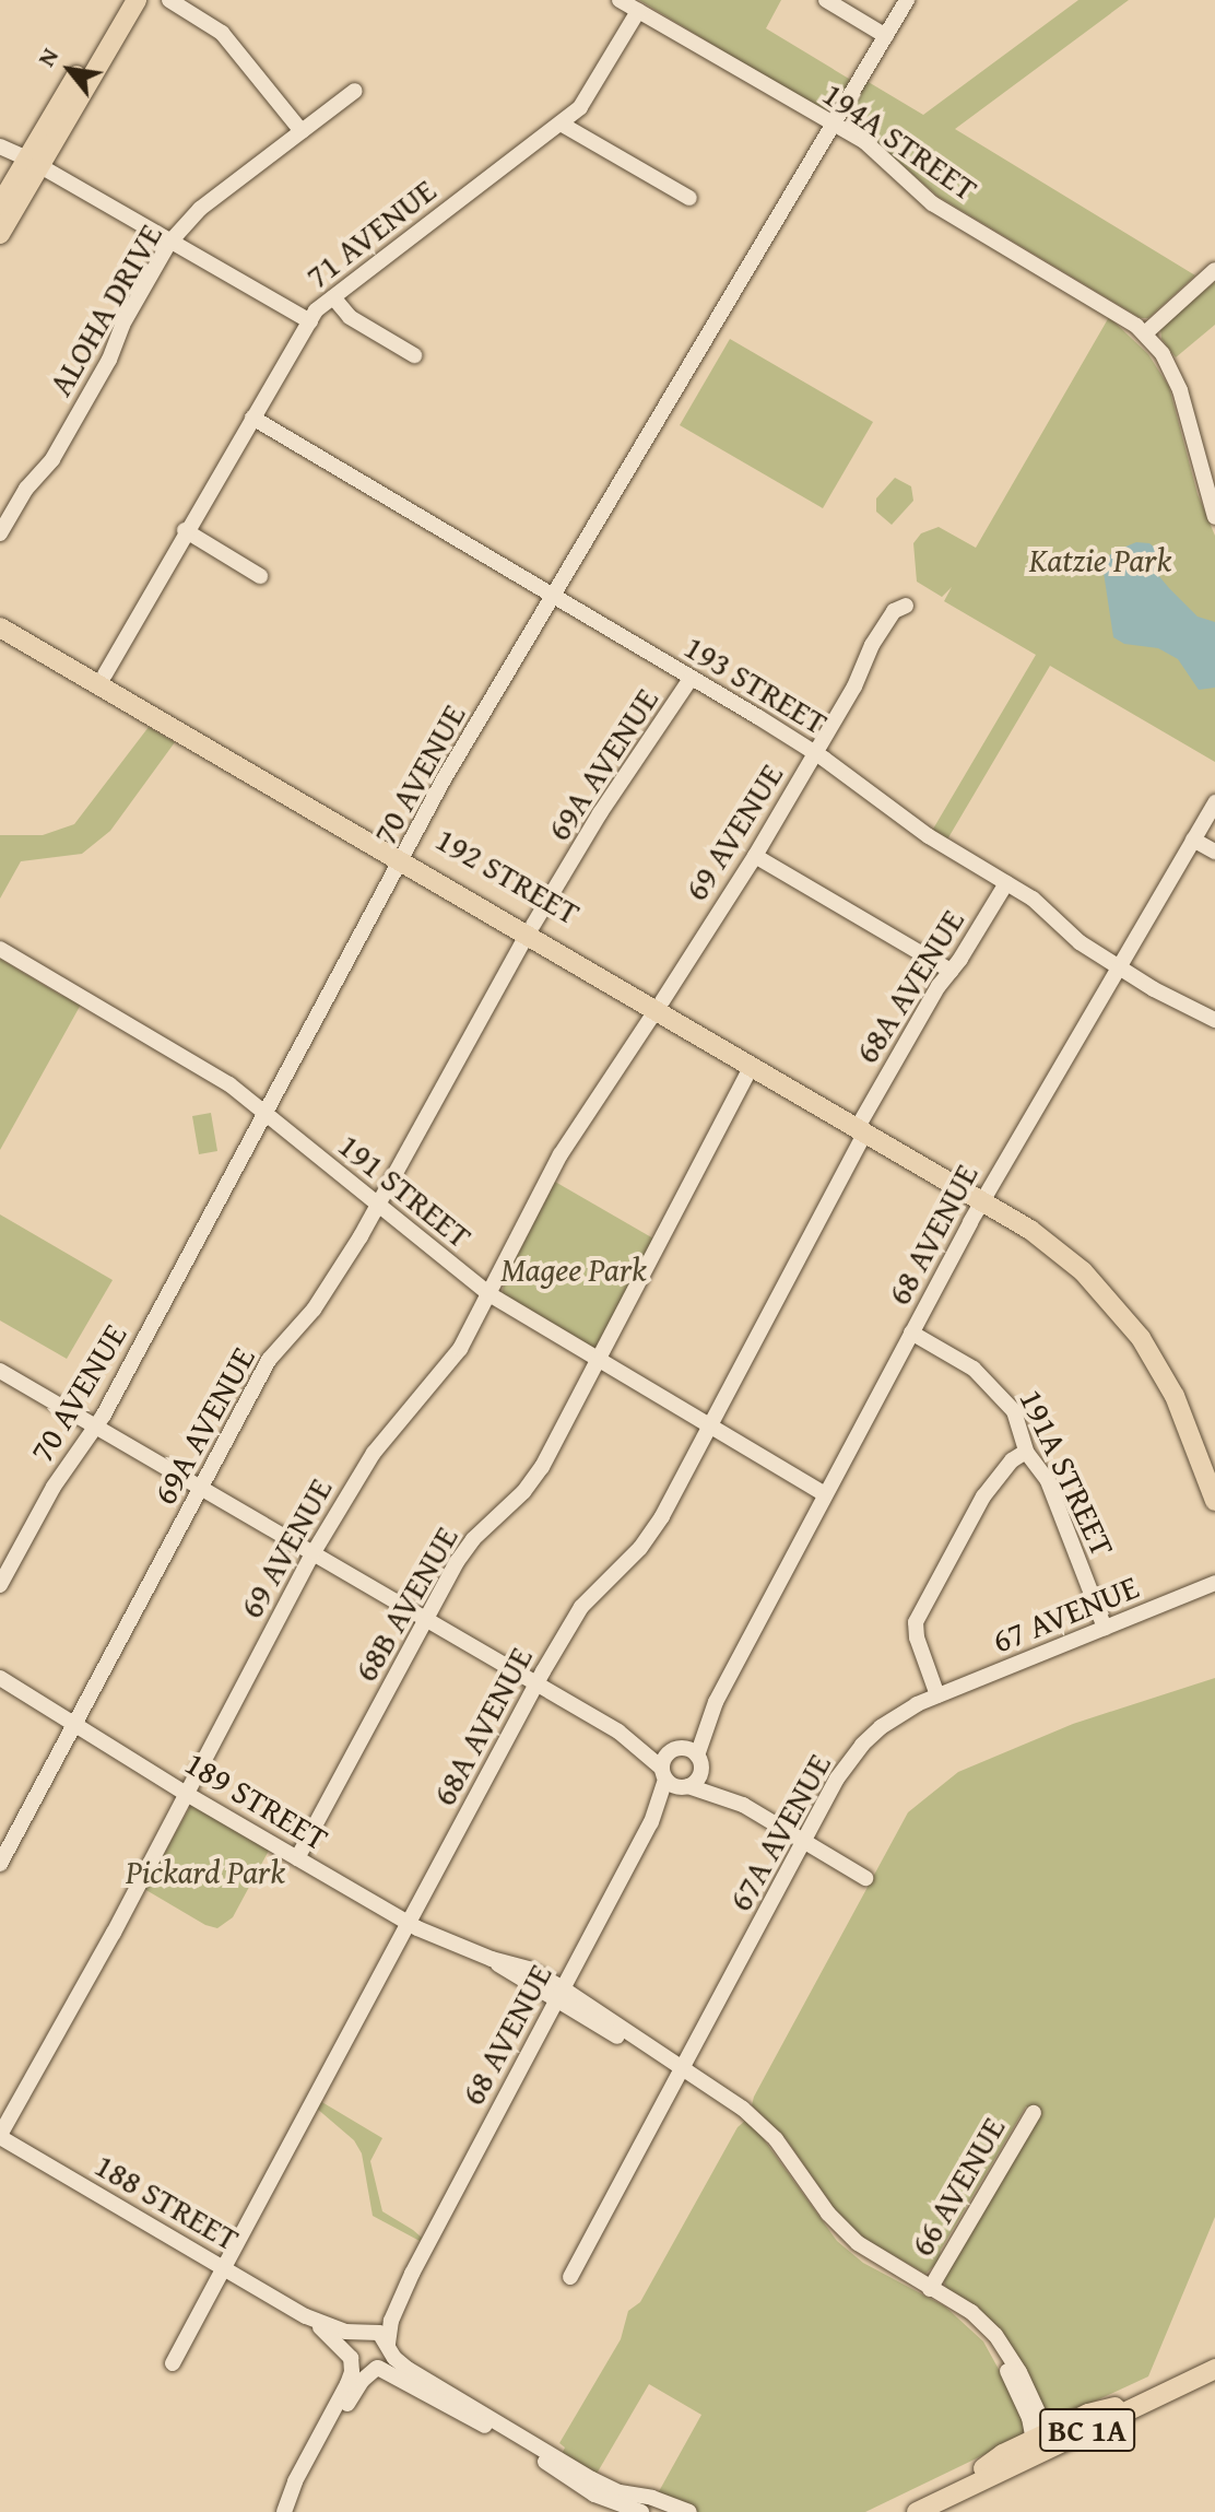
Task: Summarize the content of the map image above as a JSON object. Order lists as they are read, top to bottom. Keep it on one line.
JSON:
{"streets":{"main road":["192 STREET","BC 1A"],"street":["194A STREET","71 AVENUE","ALOHA DRIVE","193 STREET","69A AVENUE","70 AVENUE","69 AVENUE","68A AVENUE","191 STREET","68 AVENUE","191A STREET","68B AVENUE","67 AVENUE","189 STREET","67A AVENUE","66 AVENUE","188 STREET"]},"crossings":[["194A STREET","71 AVENUE"],["194A STREET","70 AVENUE"],["71 AVENUE","193 STREET"],["71 AVENUE","192 STREET"],["193 STREET","69A AVENUE"],["193 STREET","70 AVENUE"],["193 STREET","69 AVENUE"],["193 STREET","68A AVENUE"],["193 STREET","68 AVENUE"],["69A AVENUE","192 STREET"],["69A AVENUE","191 STREET"],["69A AVENUE","189 STREET"],["70 AVENUE","192 STREET"],["70 AVENUE","191 STREET"],["69 AVENUE","192 STREET"],["69 AVENUE","191 STREET"],["69 AVENUE","189 STREET"],["69 AVENUE","188 STREET"],["192 STREET","68A AVENUE"],["192 STREET","68 AVENUE"],["192 STREET","68B AVENUE"],["68A AVENUE","191 STREET"],["68A AVENUE","189 STREET"],["68A AVENUE","188 STREET"],["191 STREET","68 AVENUE"],["191 STREET","68B AVENUE"],["68 AVENUE","191A STREET"],["68 AVENUE","189 STREET"],["68 AVENUE","188 STREET"],["191A STREET","67 AVENUE"],["68B AVENUE","189 STREET"],["67 AVENUE","67A AVENUE"],["189 STREET","67A AVENUE"],["189 STREET","66 AVENUE"],["189 STREET","BC 1A"]],"parks":["Katzie Park","Magee Park","Pickard Park"],"north":"top left"}
